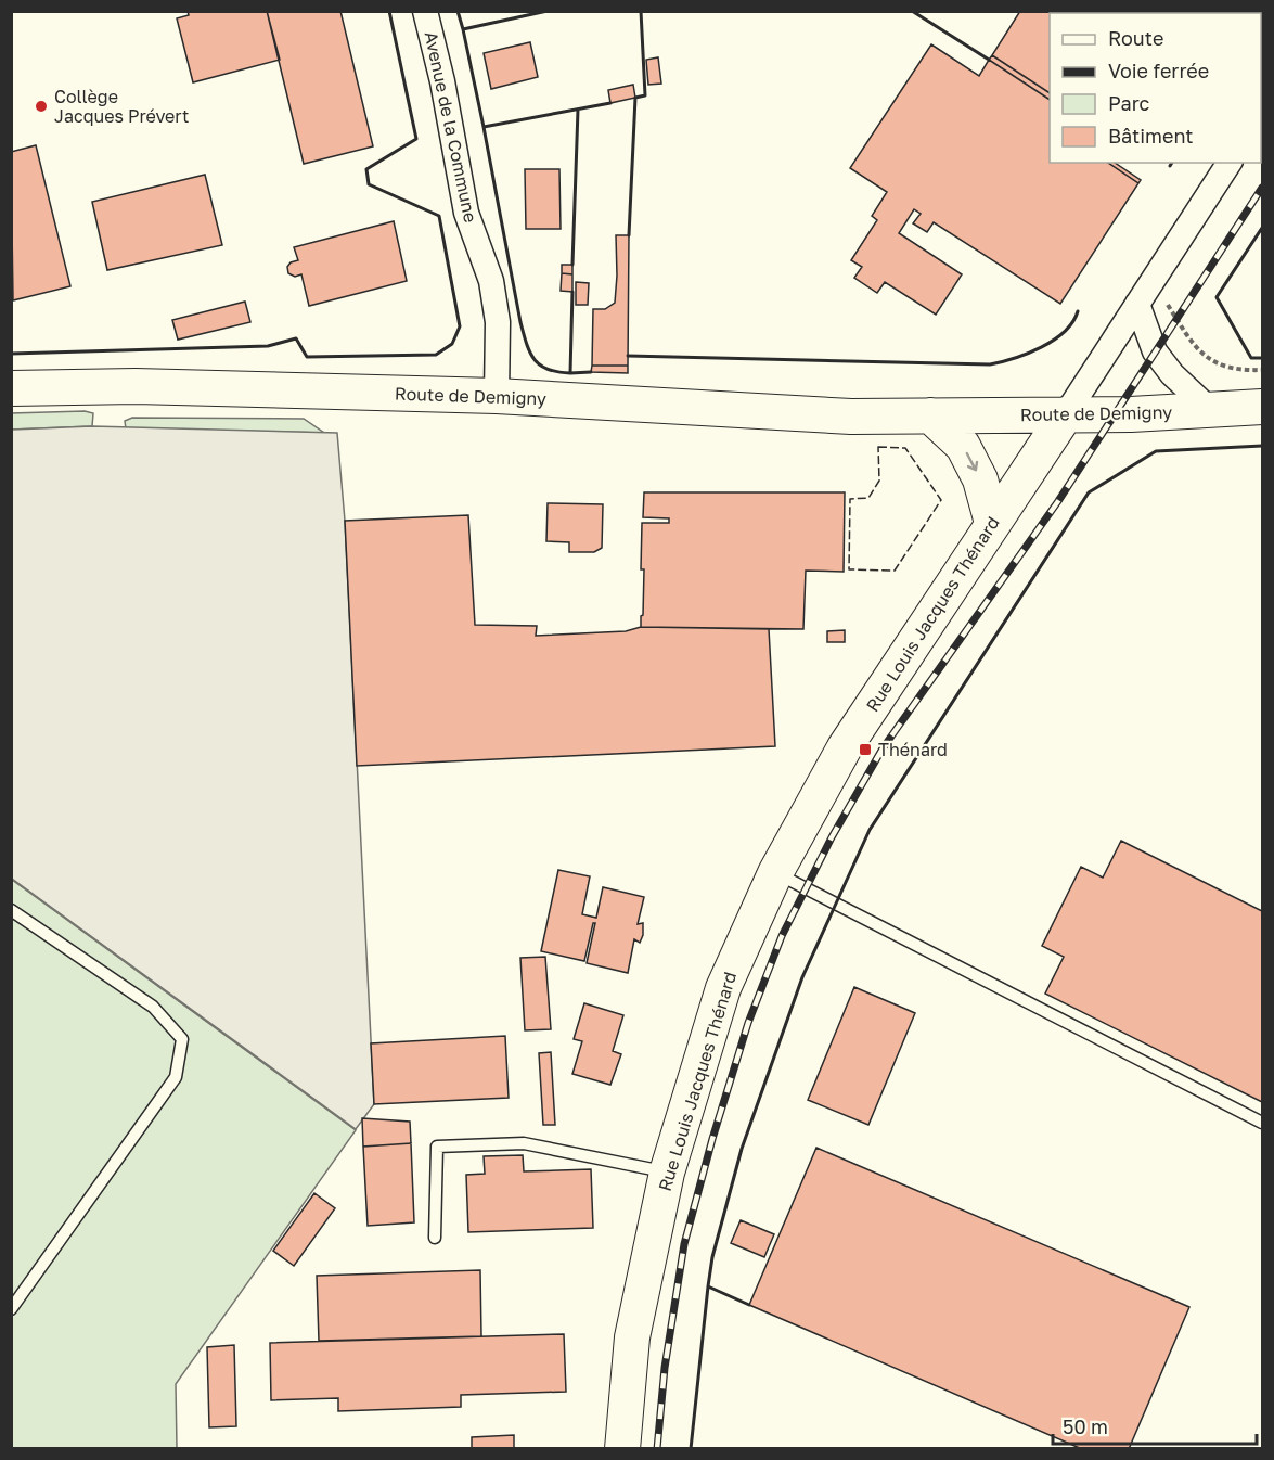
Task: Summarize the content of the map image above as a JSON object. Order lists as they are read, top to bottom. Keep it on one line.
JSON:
{"streets":{"main road":["Route de Demigny","Rue Louis Jacques Thénard"],"street":["Avenue de la Commune"]},"crossings":[["Avenue de la Commune","Route de Demigny"],["Route de Demigny","Rue Louis Jacques Thénard"]],"places":{"other":["Collège Jacques Prévert"],"transit":["Thénard"]},"legend":["Route","Voie ferrée","Parc","Bâtiment"],"scale_bar":"50 m"}
